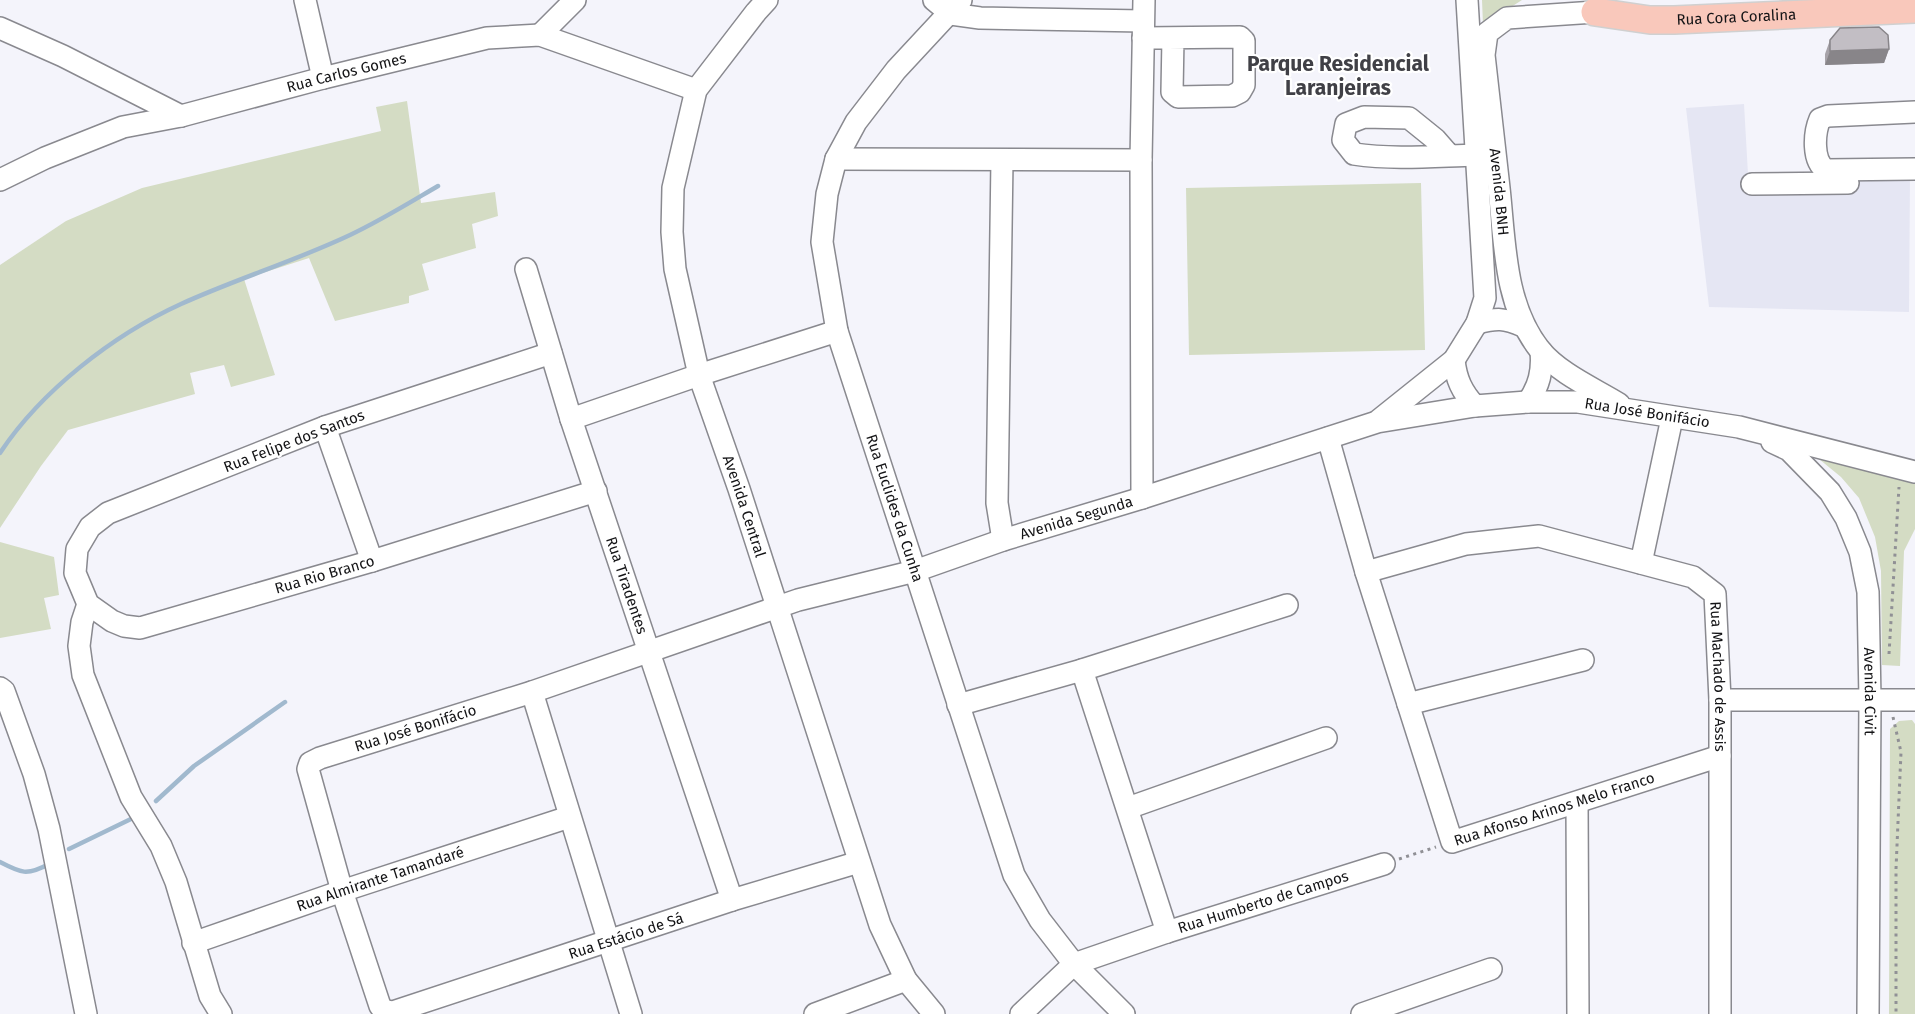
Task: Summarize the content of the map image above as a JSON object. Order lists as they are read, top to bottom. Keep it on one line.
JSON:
{"streets":{"main road":["Rua Cora Coralina"],"street":["Rua Carlos Gomes","Avenida BNH","Rua José Bonifácio","Rua Felipe dos Santos","Avenida Central","Rua Euclides da Cunha","Avenida Segunda","Rua Rio Branco","Rua Tiradentes","Rua Machado de Assis","Avenida Civit","Rua Afonso Arinos Melo Franco","Rua Almirante Tamandaré","Rua Humberto de Campos","Rua Estácio de Sá"]},"crossings":[["Rua Cora Coralina","Avenida BNH"],["Rua Carlos Gomes","Avenida Central"],["Avenida BNH","Rua José Bonifácio"],["Avenida BNH","Avenida Segunda"],["Rua José Bonifácio","Avenida Central"],["Rua José Bonifácio","Avenida Segunda"],["Rua José Bonifácio","Rua Tiradentes"],["Rua José Bonifácio","Avenida Civit"],["Rua José Bonifácio","Rua Almirante Tamandaré"],["Rua José Bonifácio","Rua Estácio de Sá"],["Rua Felipe dos Santos","Rua Rio Branco"],["Rua Felipe dos Santos","Rua Tiradentes"],["Avenida Central","Avenida Segunda"],["Avenida Central","Rua Estácio de Sá"],["Rua Euclides da Cunha","Avenida Segunda"],["Rua Euclides da Cunha","Rua Humberto de Campos"],["Avenida Segunda","Rua Afonso Arinos Melo Franco"],["Rua Rio Branco","Rua Tiradentes"],["Rua Tiradentes","Rua Estácio de Sá"],["Rua Machado de Assis","Rua Afonso Arinos Melo Franco"]],"districts":["Parque Residencial Laranjeiras"]}
